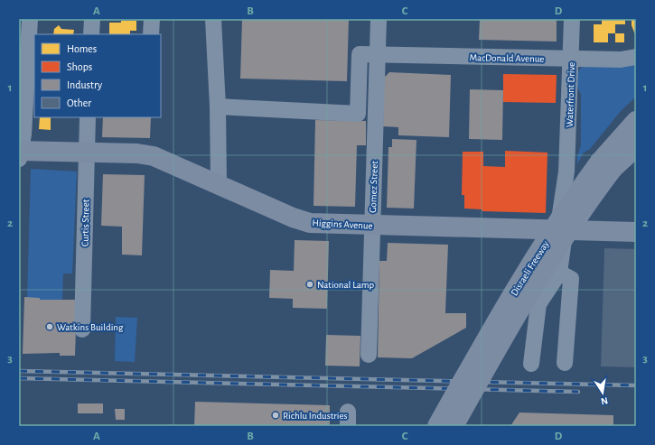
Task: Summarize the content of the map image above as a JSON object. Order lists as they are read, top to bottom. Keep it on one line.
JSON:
{"streets":{"main road":["Higgins Avenue","Disraeli Freeway"],"street":["MacDonald Avenue","Waterfront Drive","Gomez Street","Curtis Street"]},"crossings":[["MacDonald Avenue","Waterfront Drive"],["MacDonald Avenue","Gomez Street"],["Waterfront Drive","Higgins Avenue"],["Gomez Street","Higgins Avenue"],["Curtis Street","Higgins Avenue"]],"places":["National Lamp","Watkins Building","Richlu Industries"],"legend":["Homes","Shops","Industry","Other"],"north":"bottom","grid":{"columns":["A","B","C","D"],"rows":["1","2","3"]}}
